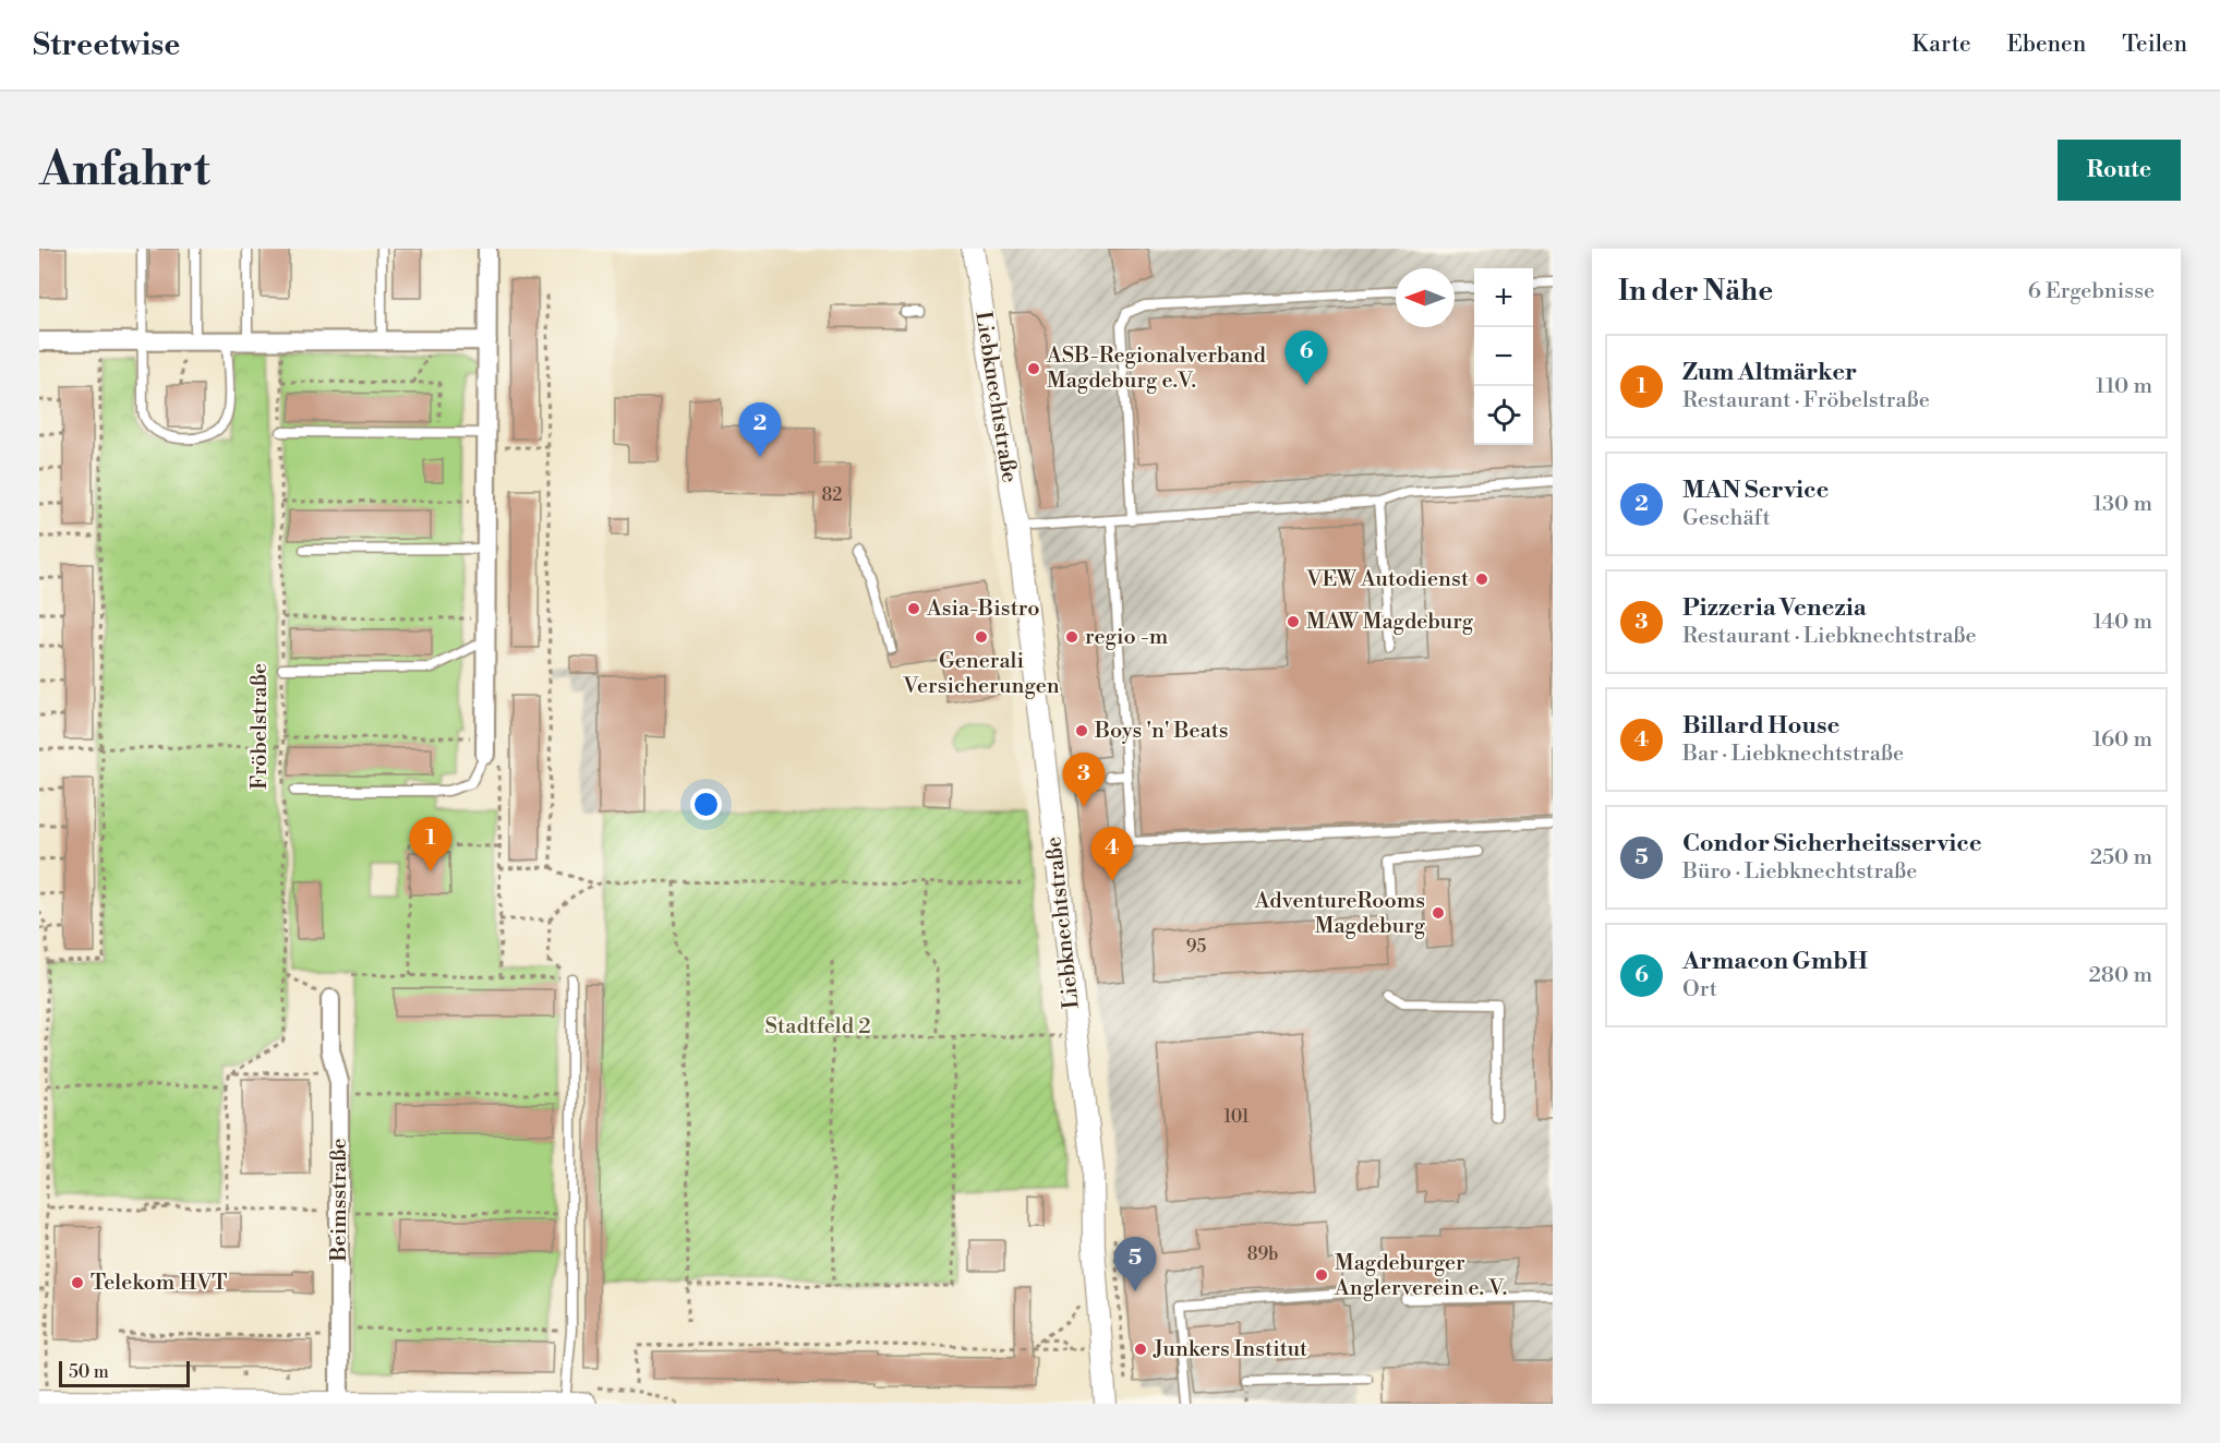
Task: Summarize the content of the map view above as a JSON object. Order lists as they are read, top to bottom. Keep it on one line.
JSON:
{"streets":{"street":["Liebknechtstraße","Beimsstraße"],"path":["Fröbelstraße"]},"parks":["Stadtfeld 2"],"places":["ASB-Regionalverband Magdeburg e.V.","VEW Autodienst","Asia-Bistro","MAW Magdeburg","Generali Versicherungen","regio -m","Boys 'n' Beats","AdventureRooms Magdeburg","Magdeburger Anglerverein e. V.","Telekom HVT","Junkers Institut"],"house_numbers":["82","95","101","89b"],"scale_bar":"50 m","north":"left","page":{"header":"Streetwise","nav":["Karte","Ebenen","Teilen"],"buttons":"Route","title":"Anfahrt","heading":["In der Nähe","6 Ergebnisse"],"map_buttons":["+","−"],"pins":["6","2","3","1","4","5"],"list":[{"mark":"1","name":"Zum Altmärker","note":"Restaurant · Fröbelstraße","value":"110 m"},{"mark":"2","name":"MAN Service","note":"Geschäft","value":"130 m"},{"mark":"3","name":"Pizzeria Venezia","note":"Restaurant · Liebknechtstraße","value":"140 m"},{"mark":"4","name":"Billard House","note":"Bar · Liebknechtstraße","value":"160 m"},{"mark":"5","name":"Condor Sicherheitsservice","note":"Büro · Liebknechtstraße","value":"250 m"},{"mark":"6","name":"Armacon GmbH","note":"Ort","value":"280 m"}],"scale":"50 m"}}
